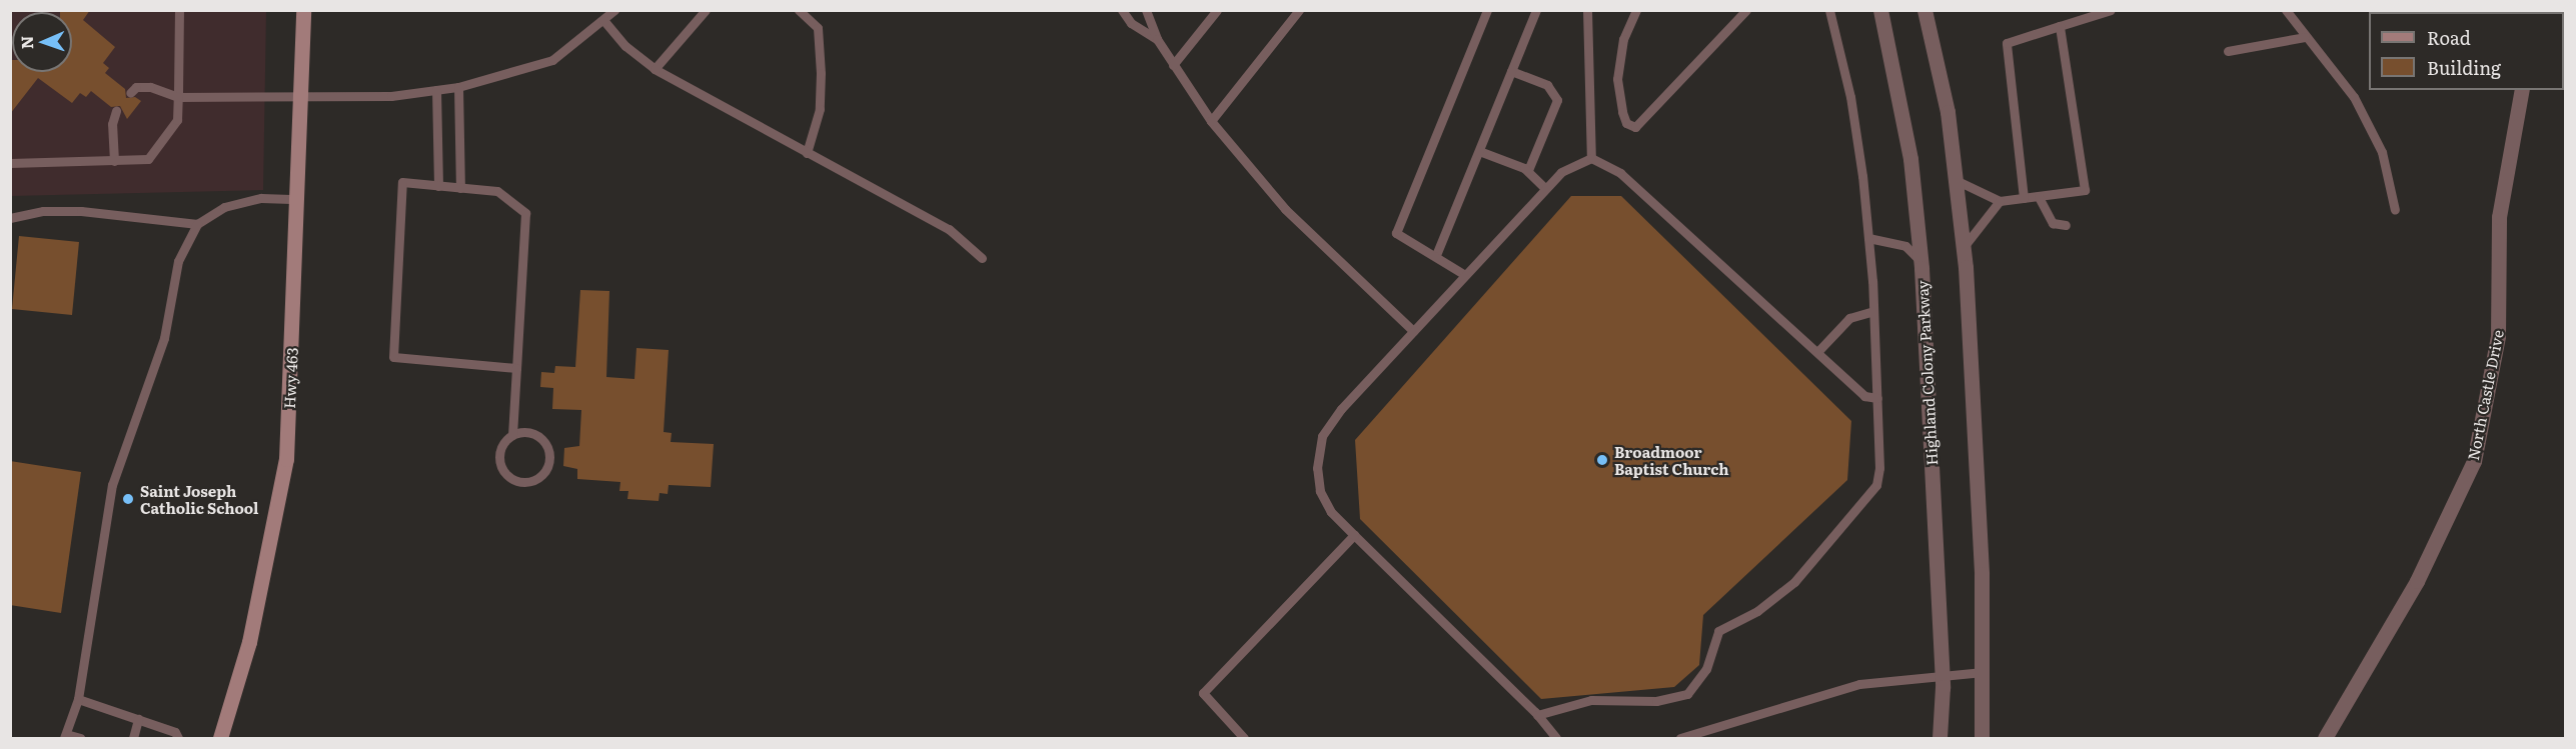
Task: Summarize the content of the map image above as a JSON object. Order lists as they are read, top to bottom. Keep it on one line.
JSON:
{"streets":{"main road":["Hwy 463"],"street":["Highland Colony Parkway","North Castle Drive"]},"places":["Broadmoor Baptist Church","Saint Joseph Catholic School"],"legend":["Road","Building"],"north":"left"}
